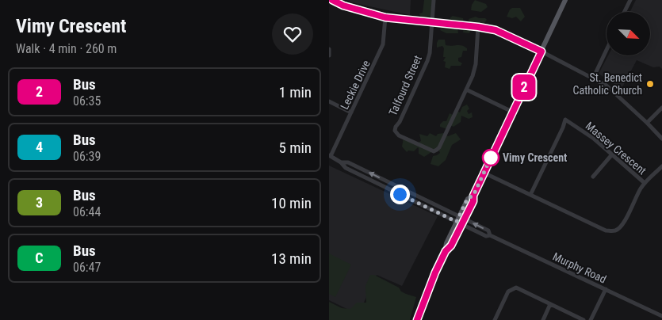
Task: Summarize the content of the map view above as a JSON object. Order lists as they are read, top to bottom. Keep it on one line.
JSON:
{"streets":{"street":["Leckie Drive","Talfourd Street","Massey Crescent","Murphy Road"]},"crossings":[["Leckie Drive","Murphy Road"]],"places":["St. Benedict Catholic Church","Vimy Crescent"],"lines":["bus line 2"],"north":"bottom right","page":{"heading":["Vimy Crescent","Walk · 4 min · 260 m"],"on_map":"2","list":[{"mark":"2","name":"Bus","note":"06:35","value":"1 min"},{"mark":"4","name":"Bus","note":"06:39","value":"5 min"},{"mark":"3","name":"Bus","note":"06:44","value":"10 min"},{"mark":"C","name":"Bus","note":"06:47","value":"13 min"}]}}
